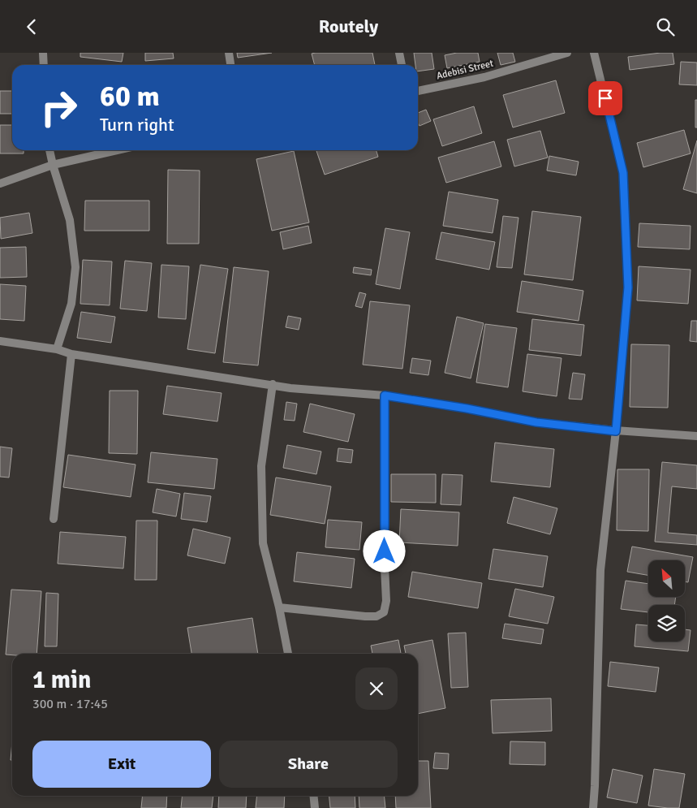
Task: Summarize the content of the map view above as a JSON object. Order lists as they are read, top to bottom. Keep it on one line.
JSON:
{"streets":{"street":["Adebisi Street"]},"north":"top left","page":{"header":"Routely","turn":["60 m","Turn right"],"heading":["1 min","300 m · 17:45"],"buttons":["Exit","Share"]}}
